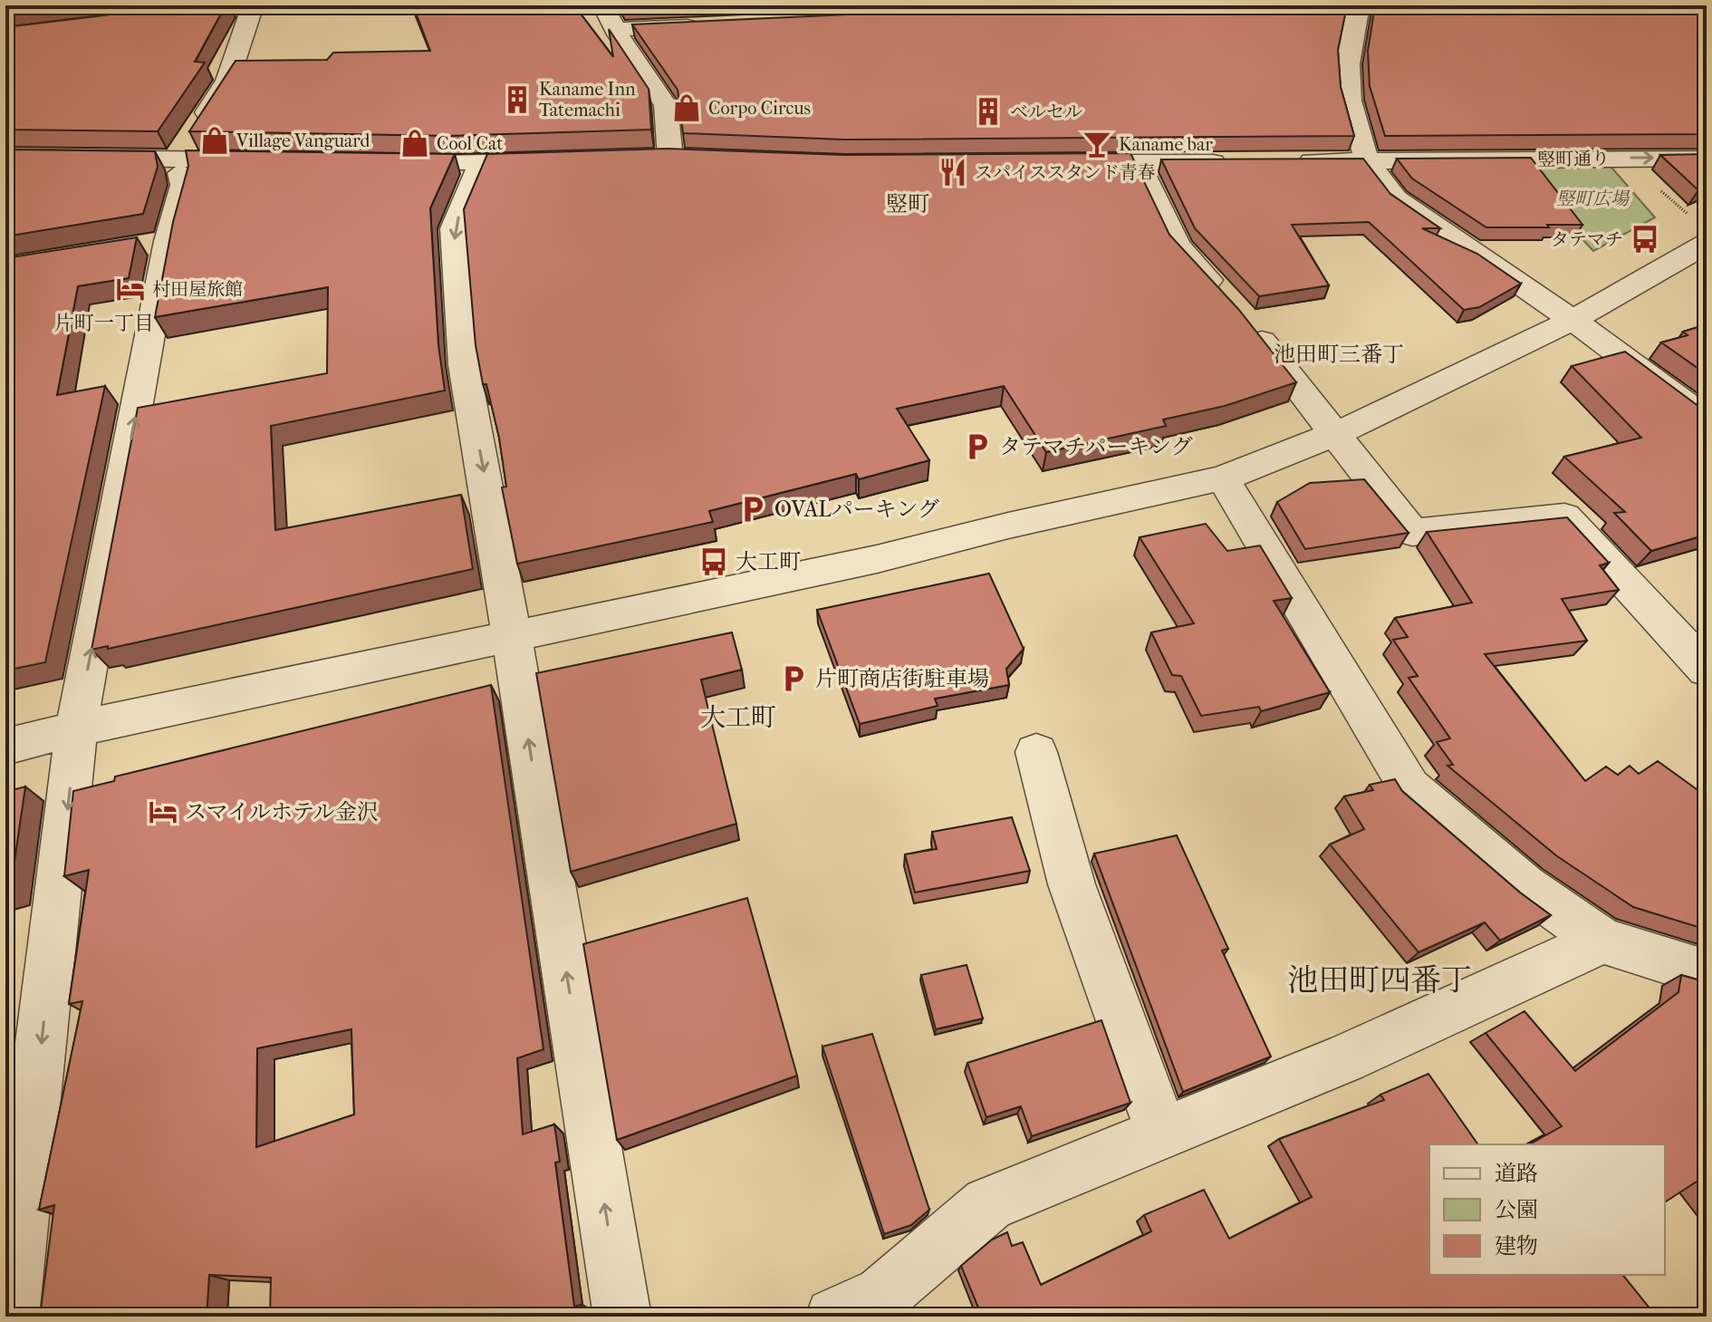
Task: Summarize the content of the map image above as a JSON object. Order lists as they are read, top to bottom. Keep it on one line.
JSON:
{"streets":{"street":["竪町通り"]},"districts":["竪町","片町一丁目","池田町三番丁","大工町","池田町四番丁"],"parks":["竪町広場"],"places":{"building":["Kaname Inn Tatemachi","ベルセル"],"shop":["Corpo Circus","Village Vanguard","Cool Cat"],"bar":["Kaname bar"],"restaurant":["スパイススタンド青春"],"bus stop":["タテマチ","大工町"],"hotel":["村田屋旅館","スマイルホテル金沢"],"parking":["タテマチパーキング","OVALパーキング","片町商店街駐車場"]},"legend":["道路","公園","建物"]}
